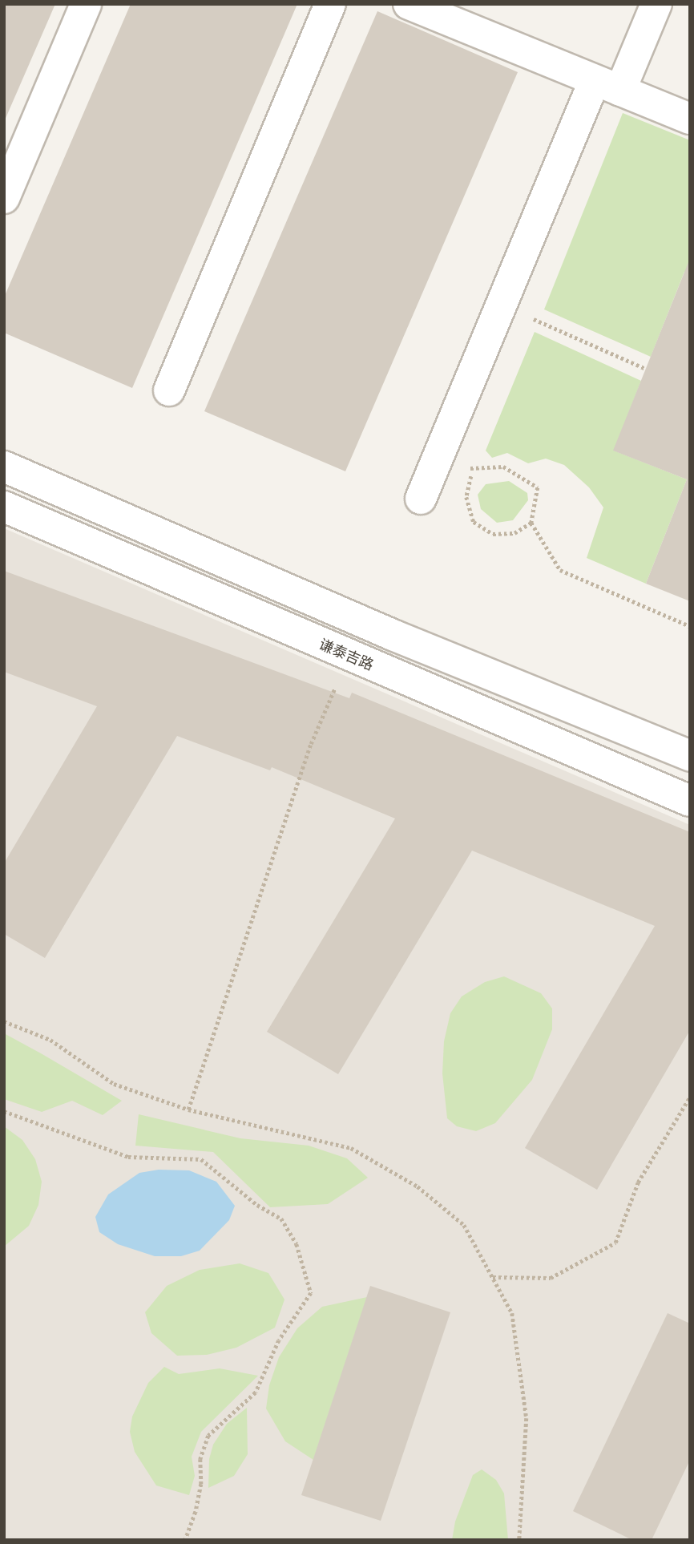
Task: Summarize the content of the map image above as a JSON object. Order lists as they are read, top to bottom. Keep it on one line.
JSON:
{"streets":{"street":["谦泰吉路"]}}
